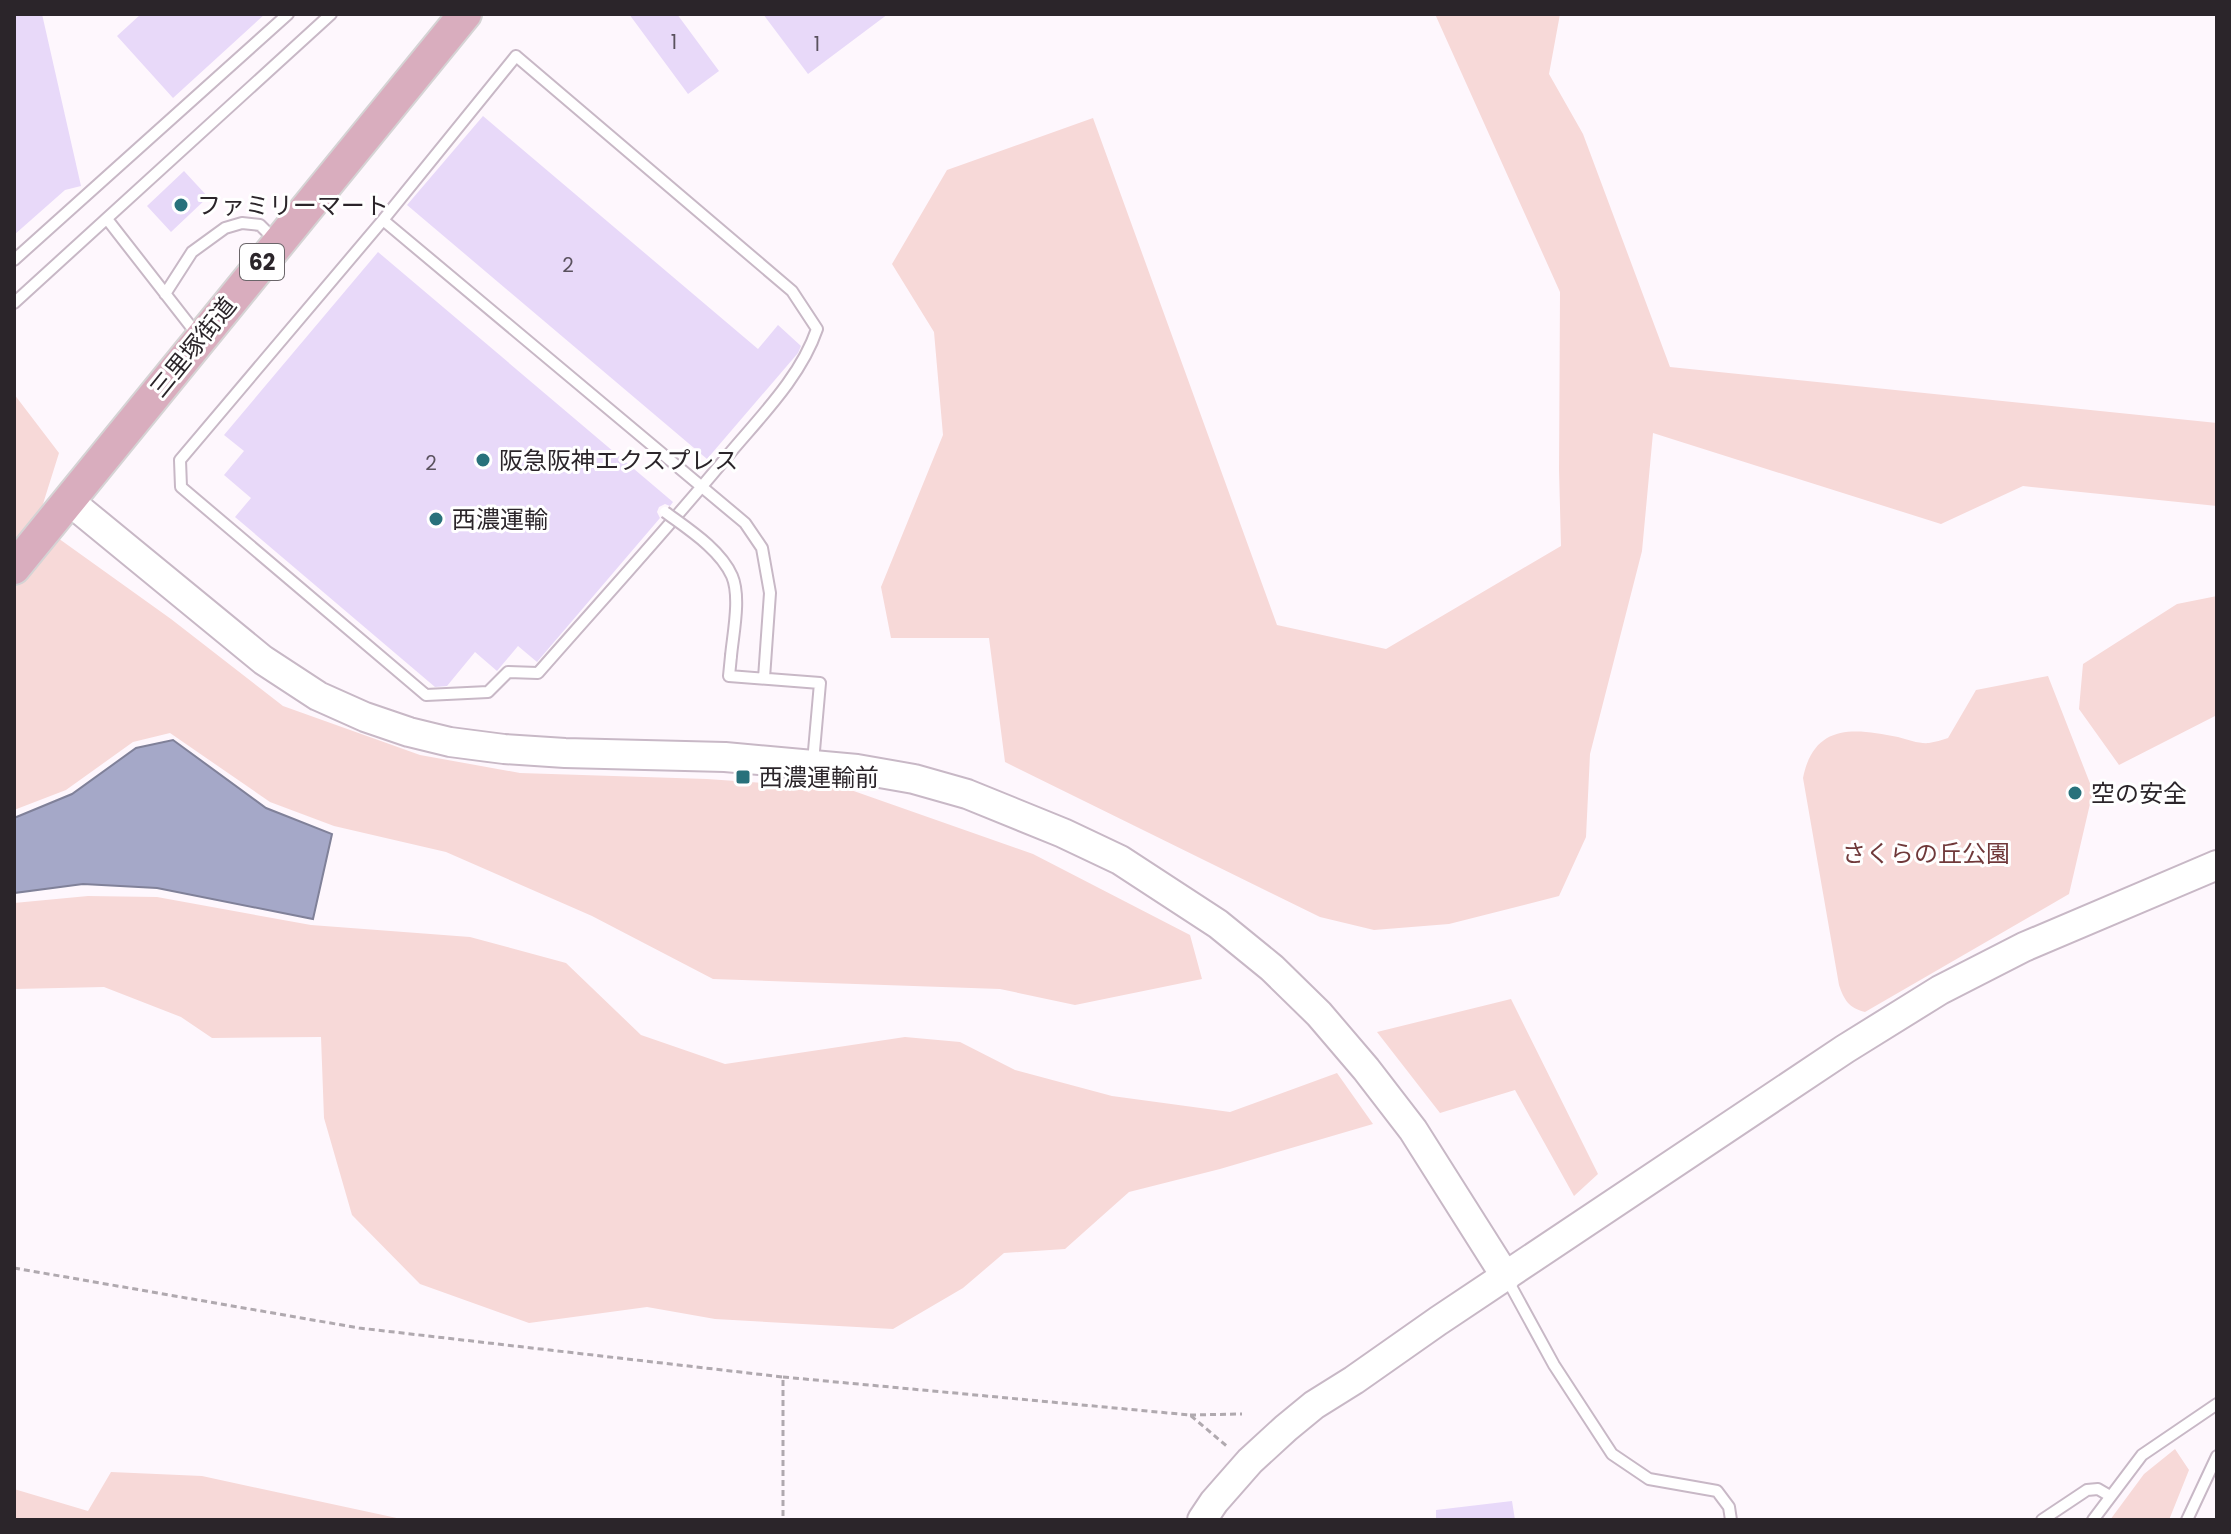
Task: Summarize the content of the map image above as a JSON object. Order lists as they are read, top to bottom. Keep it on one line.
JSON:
{"streets":{"main road":["62","三里塚街道"]},"parks":["さくらの丘公園"],"places":{"other":["ファミリーマート","阪急阪神エクスプレス","西濃運輸","空の安全"],"transit":["西濃運輸前"]},"house_numbers":["1","1","2","2"]}
